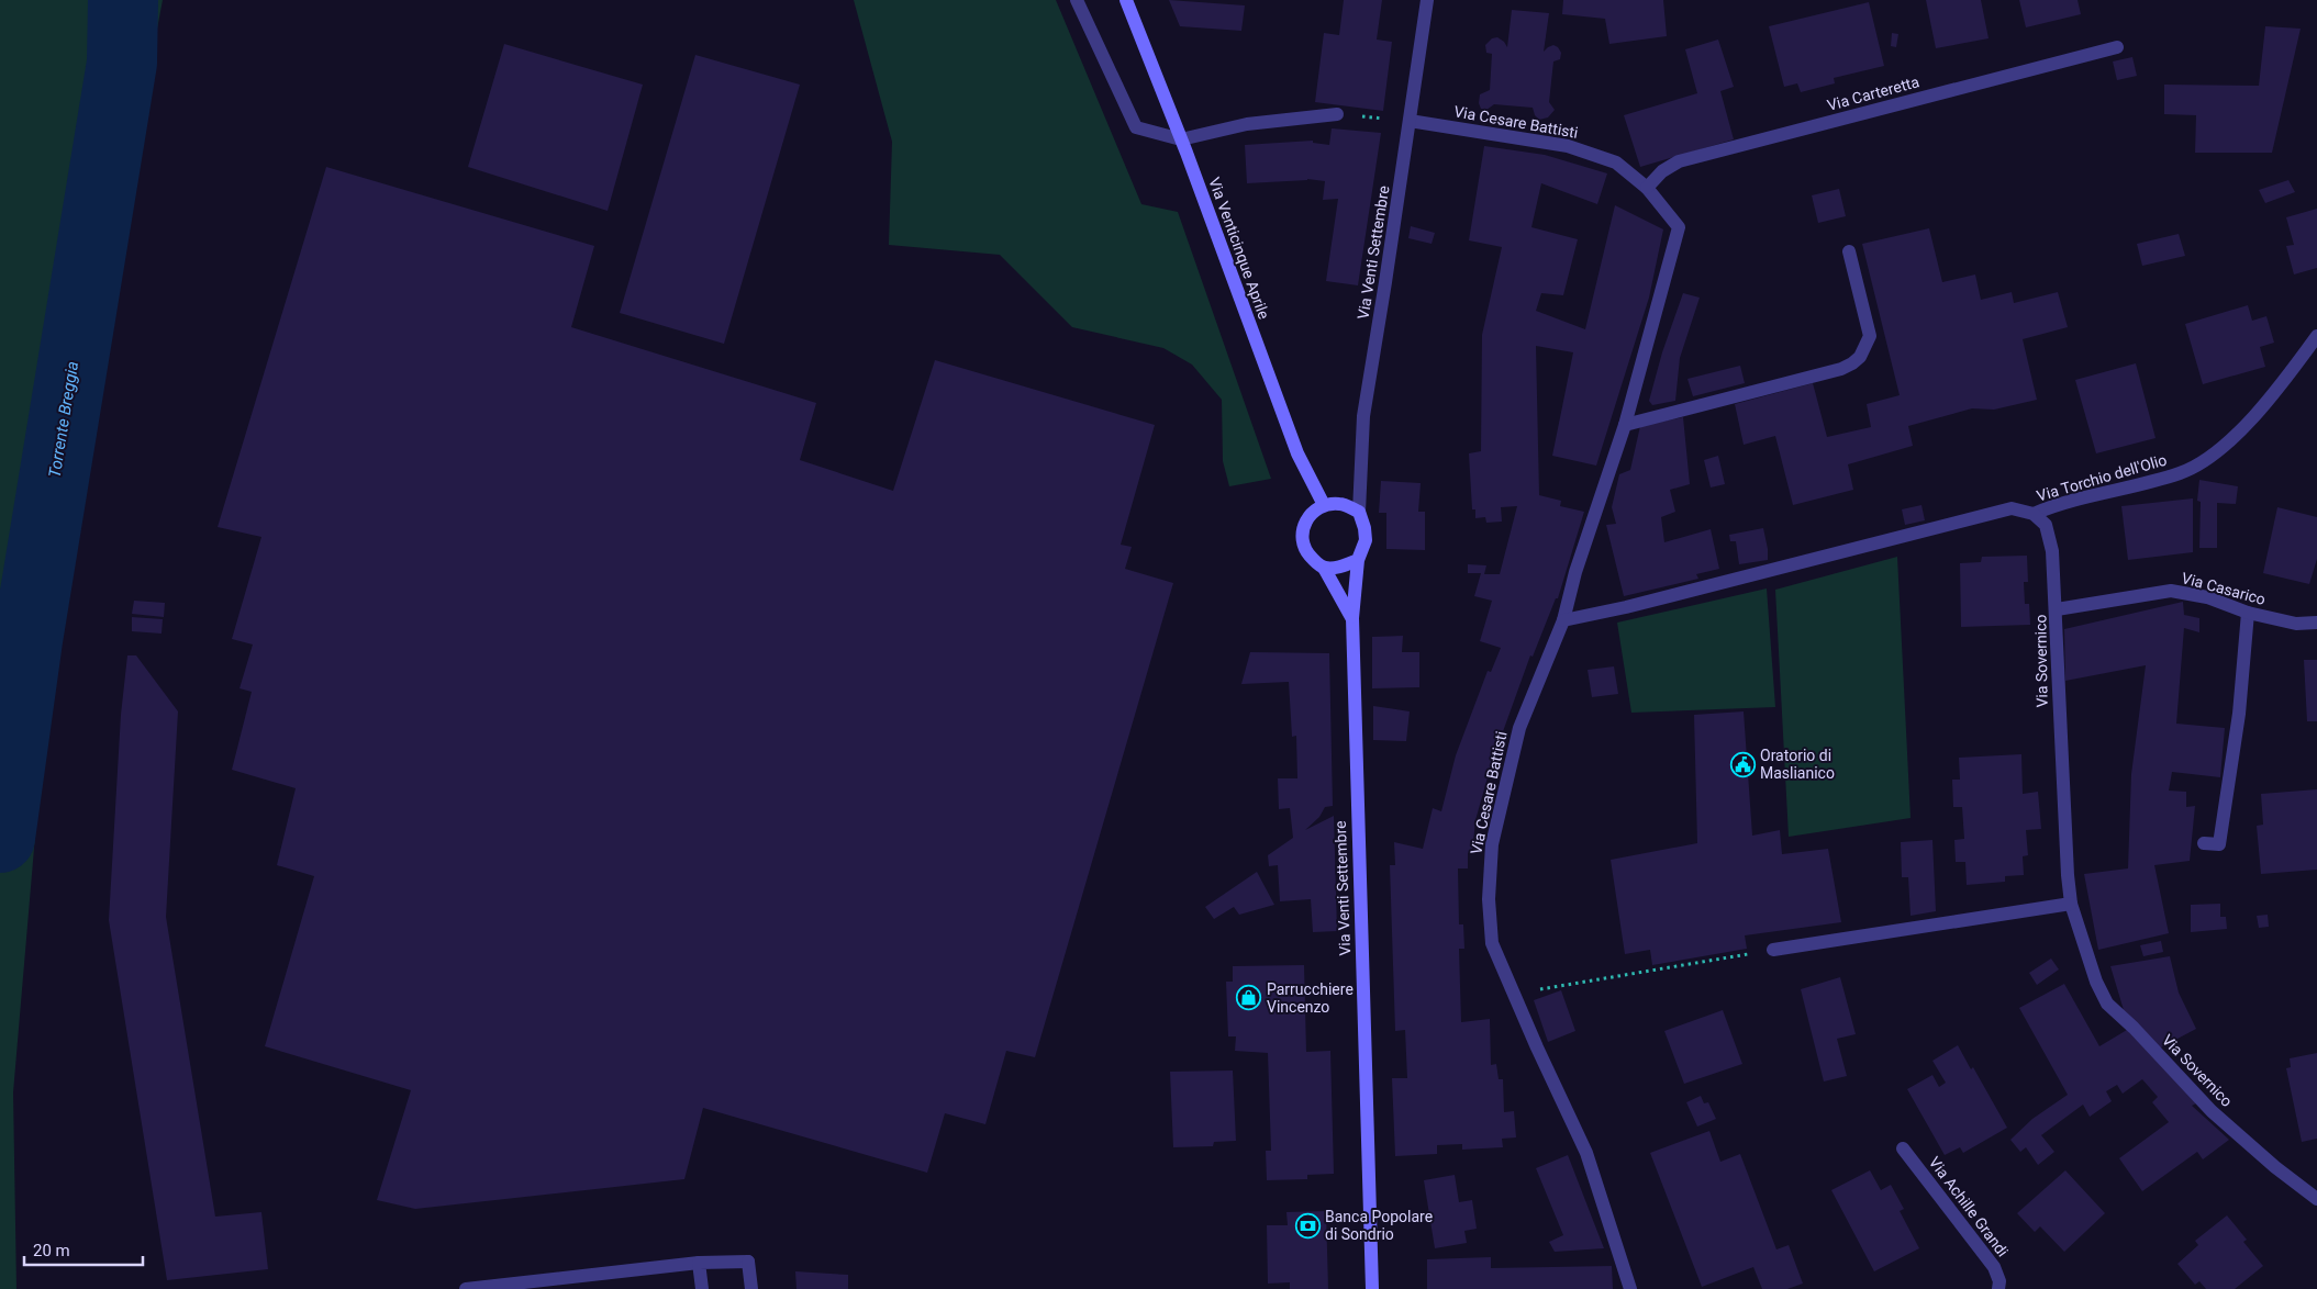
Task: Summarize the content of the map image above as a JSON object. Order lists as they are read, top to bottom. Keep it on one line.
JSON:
{"streets":{"street":["Via Carteretta","Via Cesare Battisti","Via Venticinque Aprile","Via Venti Settembre","Via Torchio dell'Olio","Via Casarico","Via Sovernico","Via Achille Grandi"]},"crossings":[["Via Carteretta","Via Cesare Battisti"],["Via Cesare Battisti","Via Venti Settembre"],["Via Venticinque Aprile","Via Venti Settembre"],["Via Torchio dell'Olio","Via Sovernico"],["Via Casarico","Via Sovernico"]],"water":["Torrente Breggia"],"places":{"public building":["Oratorio di Maslianico"],"shop":["Parrucchiere Vincenzo"],"bank":["Banca Popolare di Sondrio"]},"scale_bar":"20 m"}
